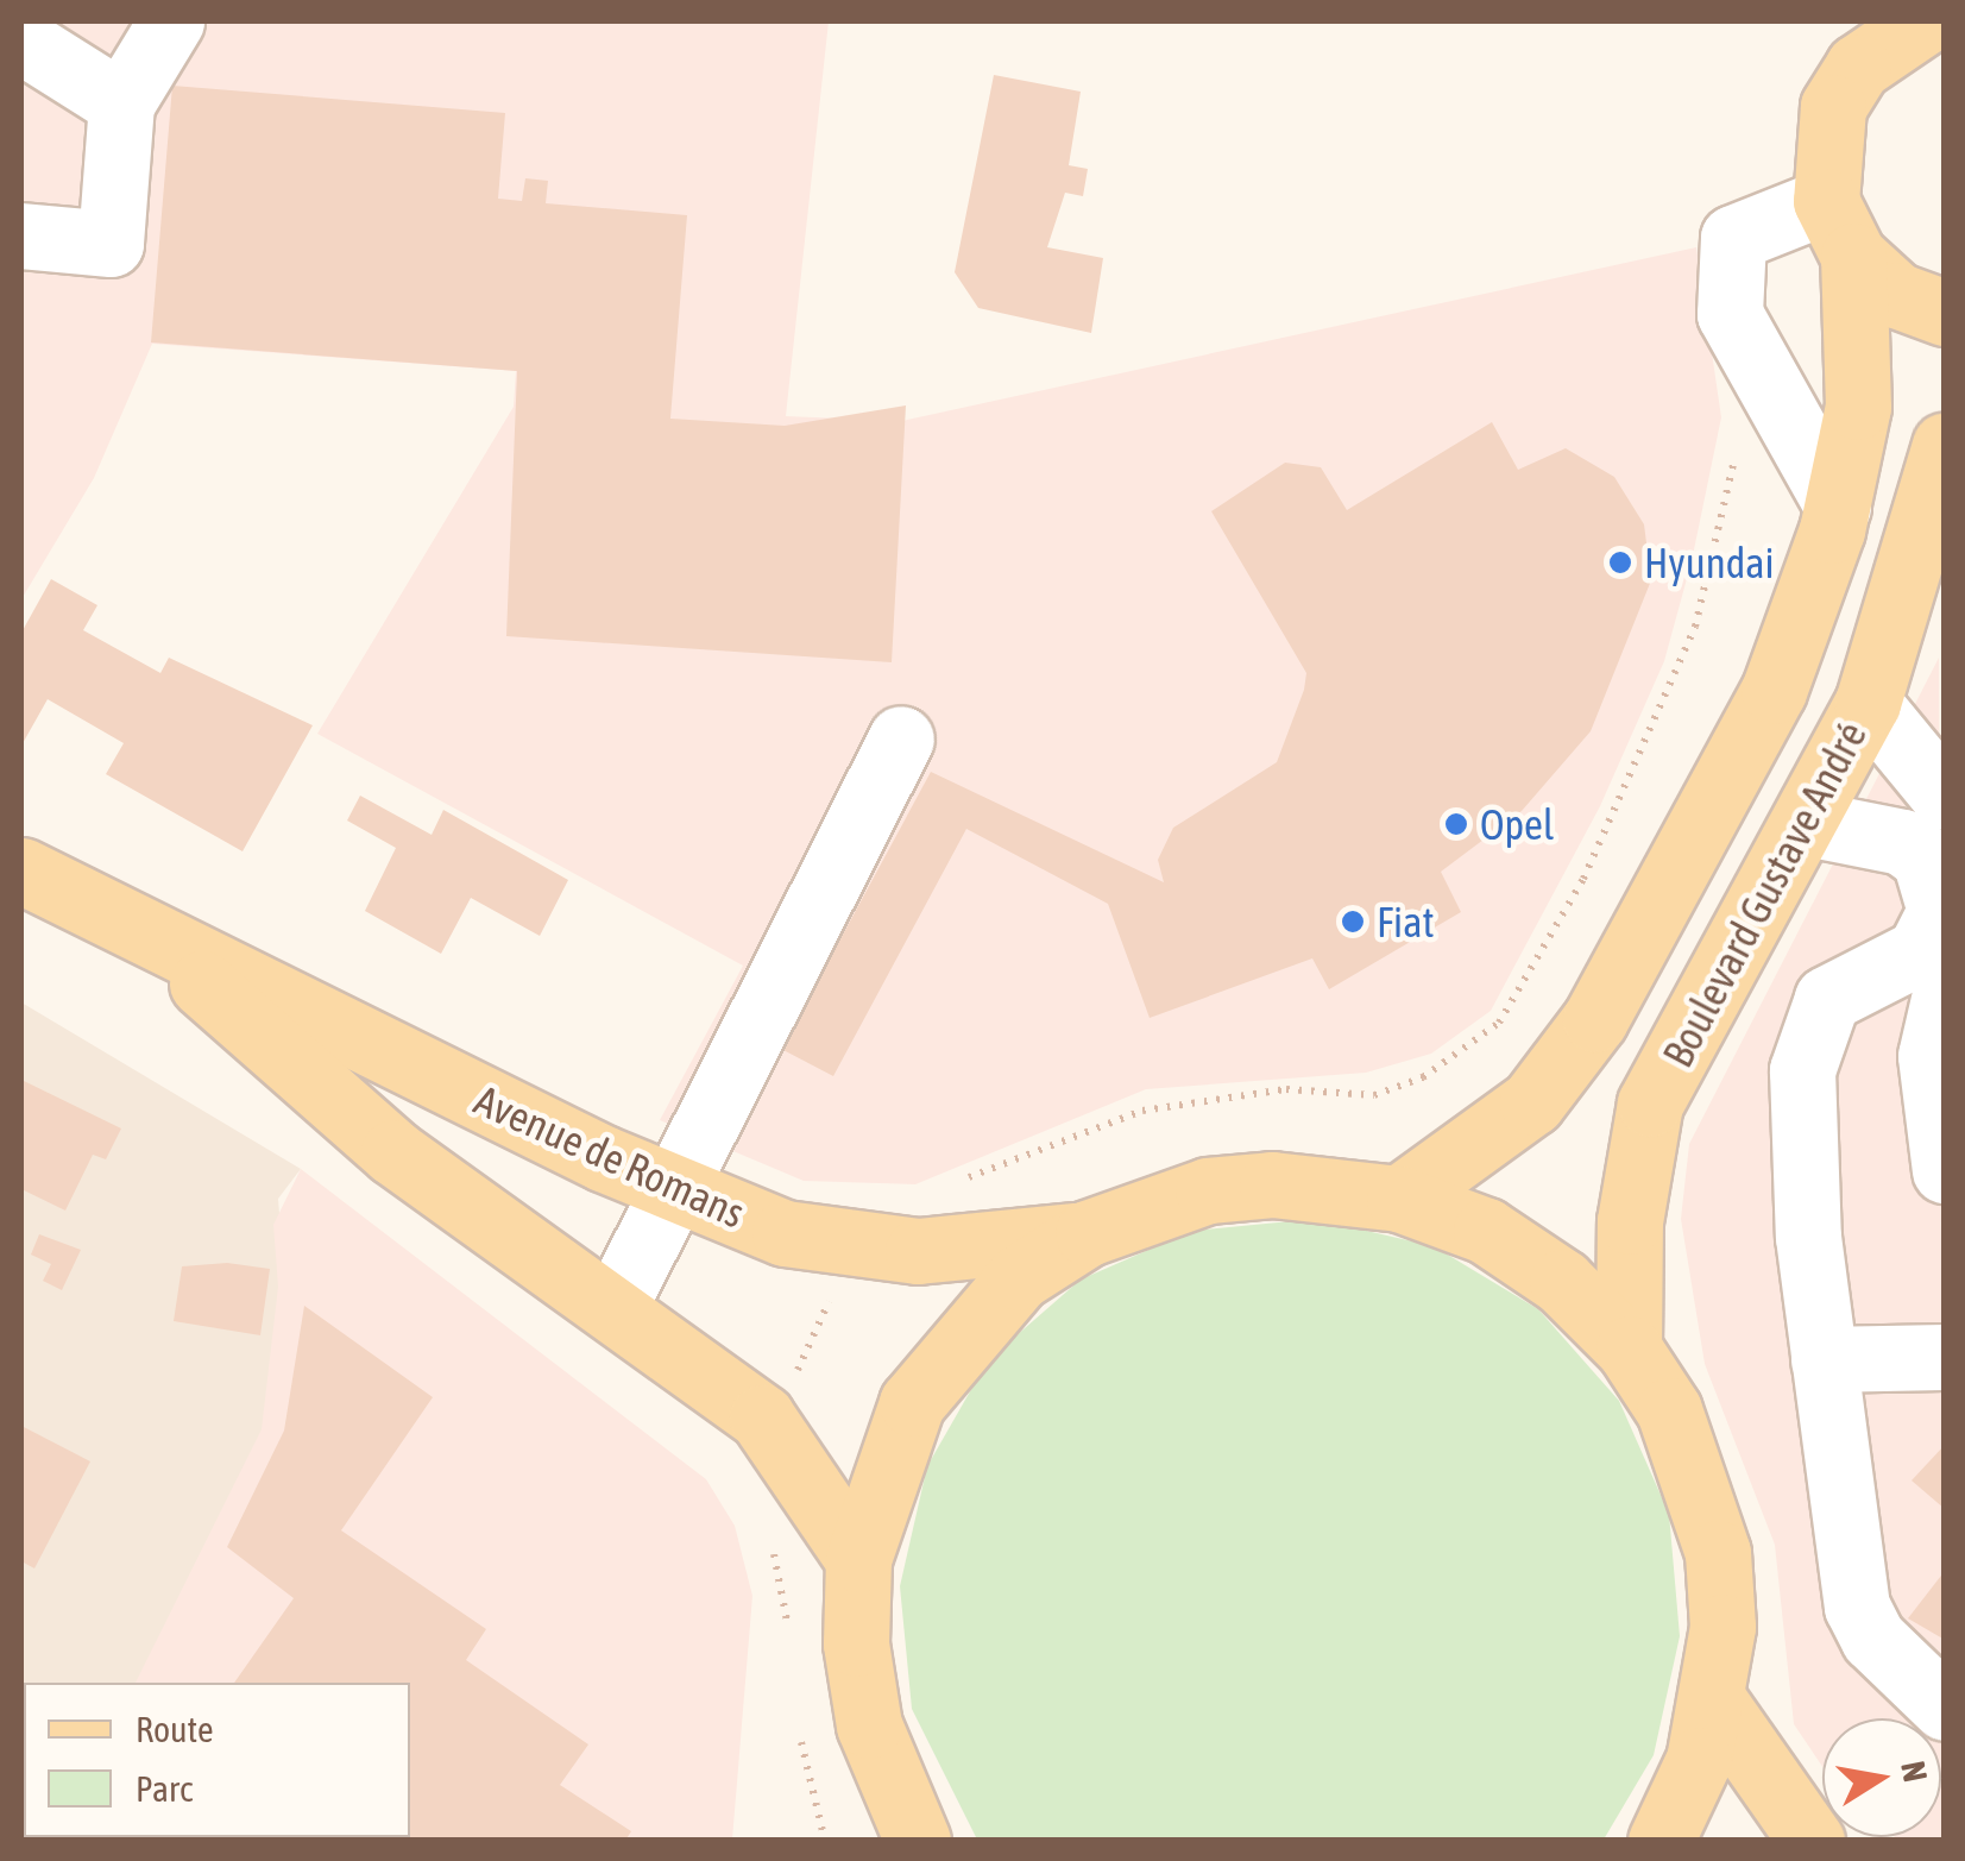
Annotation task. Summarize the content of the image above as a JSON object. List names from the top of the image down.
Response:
{
  "streets": {
    "main road": ["Boulevard Gustave André", "Avenue de Romans"]
  },
  "places": ["Hyundai", "Opel", "Fiat"],
  "legend": ["Route", "Parc"],
  "north": "right"
}
